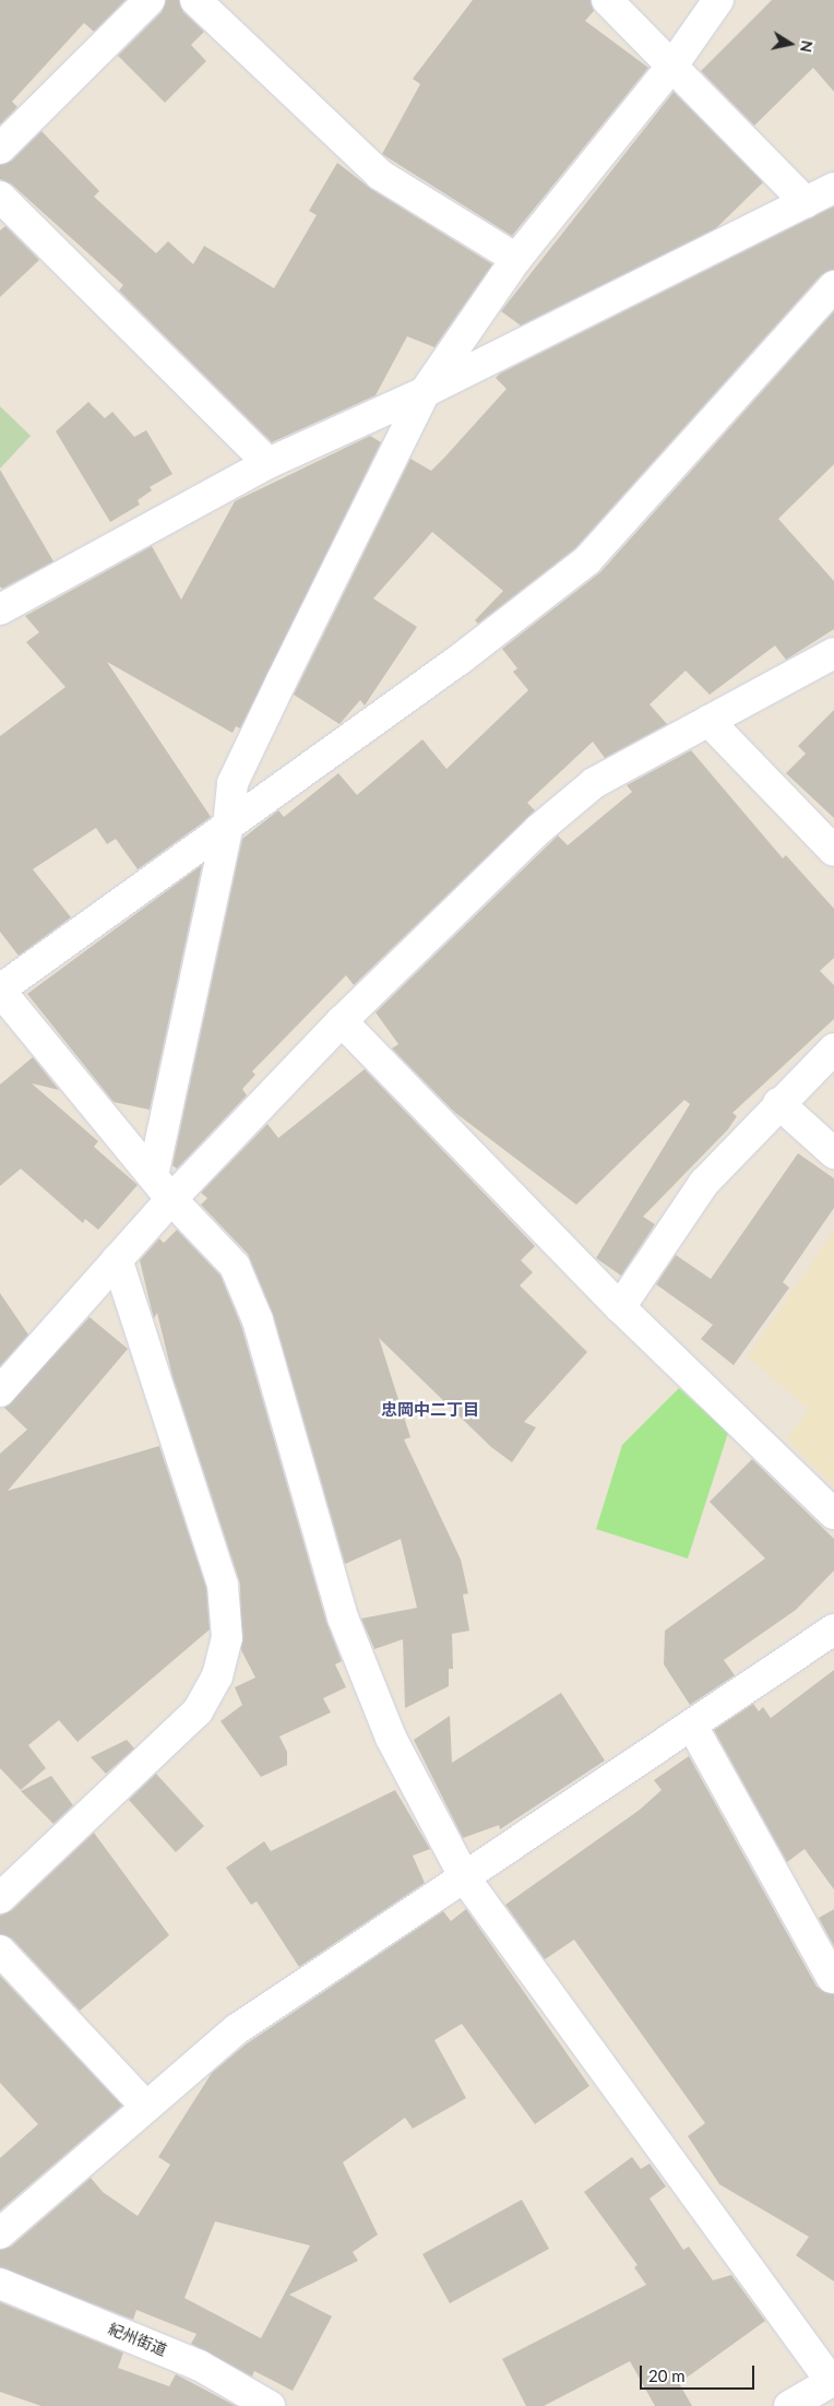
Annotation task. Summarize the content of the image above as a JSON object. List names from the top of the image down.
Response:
{
  "streets": {
    "street": ["紀州街道"]
  },
  "districts": ["忠岡中二丁目"],
  "scale_bar": "20 m",
  "north": "right"
}
